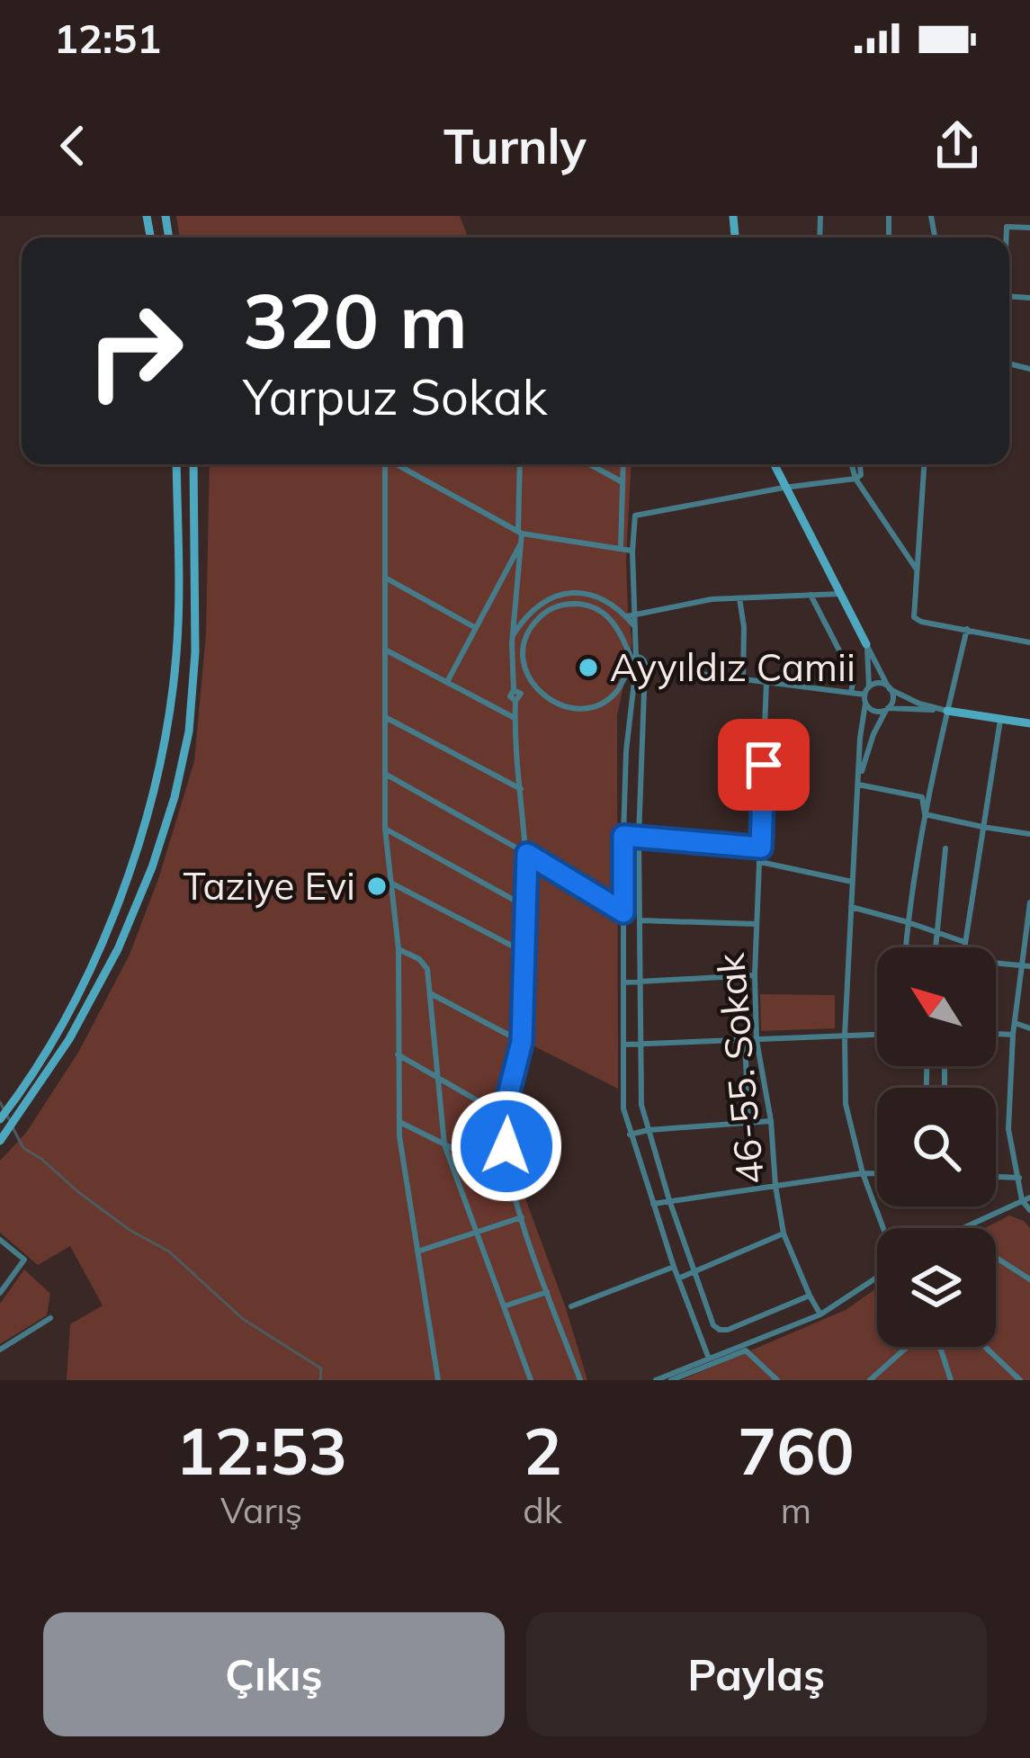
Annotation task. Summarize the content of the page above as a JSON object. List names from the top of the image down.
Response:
{
  "streets": {
    "street": ["46-55. Sokak"]
  },
  "places": ["Ayyıldız Camii", "Taziye Evi"],
  "north": "top left",
  "page": {
    "status": "12:51",
    "header": "Turnly",
    "turn": ["320 m", "Yarpuz Sokak"],
    "eta": [
      "12:53",
      "Varış",
      "2",
      "dk",
      "760",
      "m"
    ],
    "buttons": ["Çıkış", "Paylaş"]
  }
}
